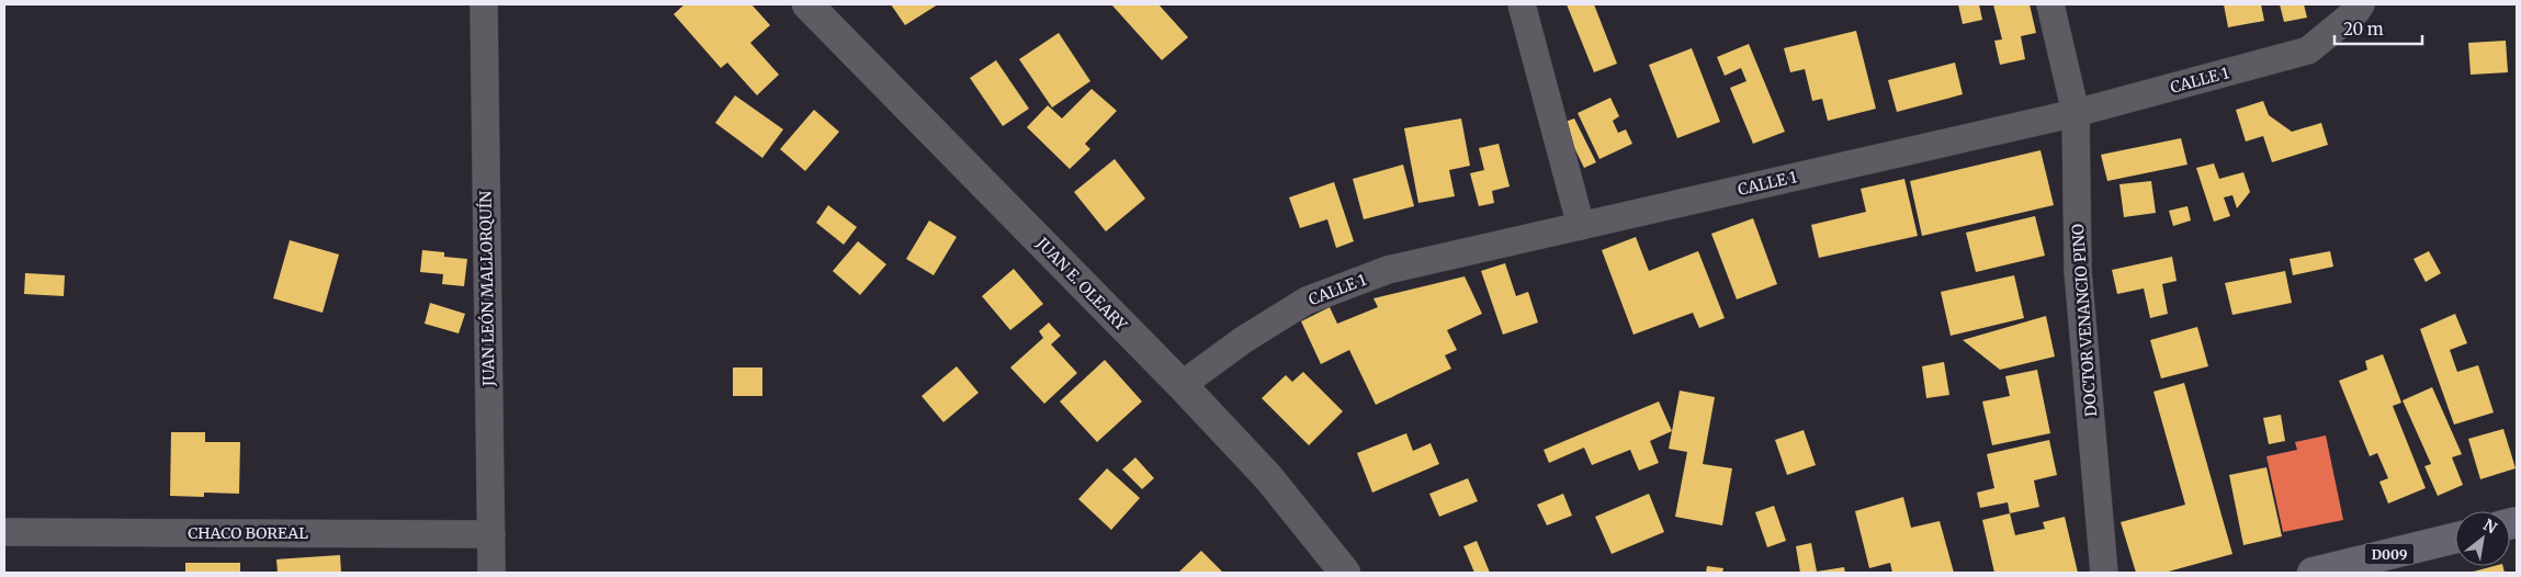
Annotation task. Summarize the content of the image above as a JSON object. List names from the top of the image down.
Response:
{
  "streets": {
    "main road": ["D009"],
    "street": [
      "CALLE 1",
      "JUAN E. OLEARY",
      "JUAN LEÓN MALLORQUÍN",
      "DOCTOR VENANCIO PINO",
      "CHACO BOREAL"
    ]
  },
  "crossings": [
    ["CALLE 1", "JUAN E. OLEARY"],
    ["CALLE 1", "DOCTOR VENANCIO PINO"],
    ["JUAN LEÓN MALLORQUÍN", "CHACO BOREAL"]
  ],
  "scale_bar": "20 m",
  "north": "top right"
}
